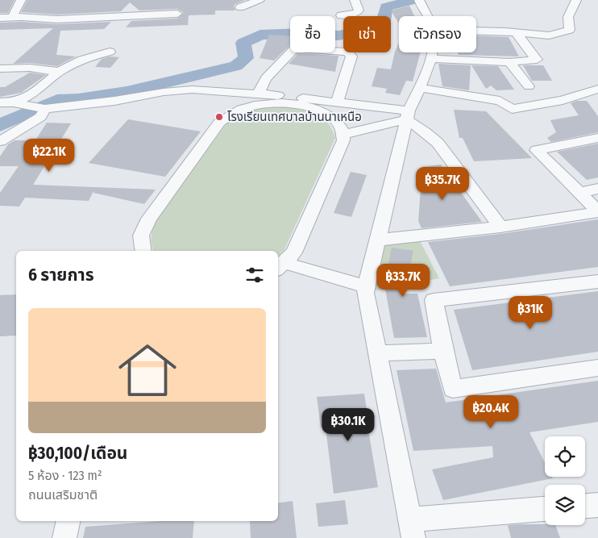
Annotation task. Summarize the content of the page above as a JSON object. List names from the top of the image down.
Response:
{
  "places": ["โรงเรียนเทศบาลบ้านนาเหนือ"],
  "page": {
    "chip": ["ซื้อ", "เช่า", "ตัวกรอง"],
    "price": [
      "฿22.1K",
      "฿35.7K",
      "฿33.7K",
      "฿31K",
      "฿20.4K",
      "฿30.1K"
    ],
    "heading": "6 รายการ",
    "list": [
      {
        "name": "฿30,100/เดือน",
        "note": "5 ห้อง · 123 m² · ถนนเสริมชาติ"
      }
    ]
  }
}
